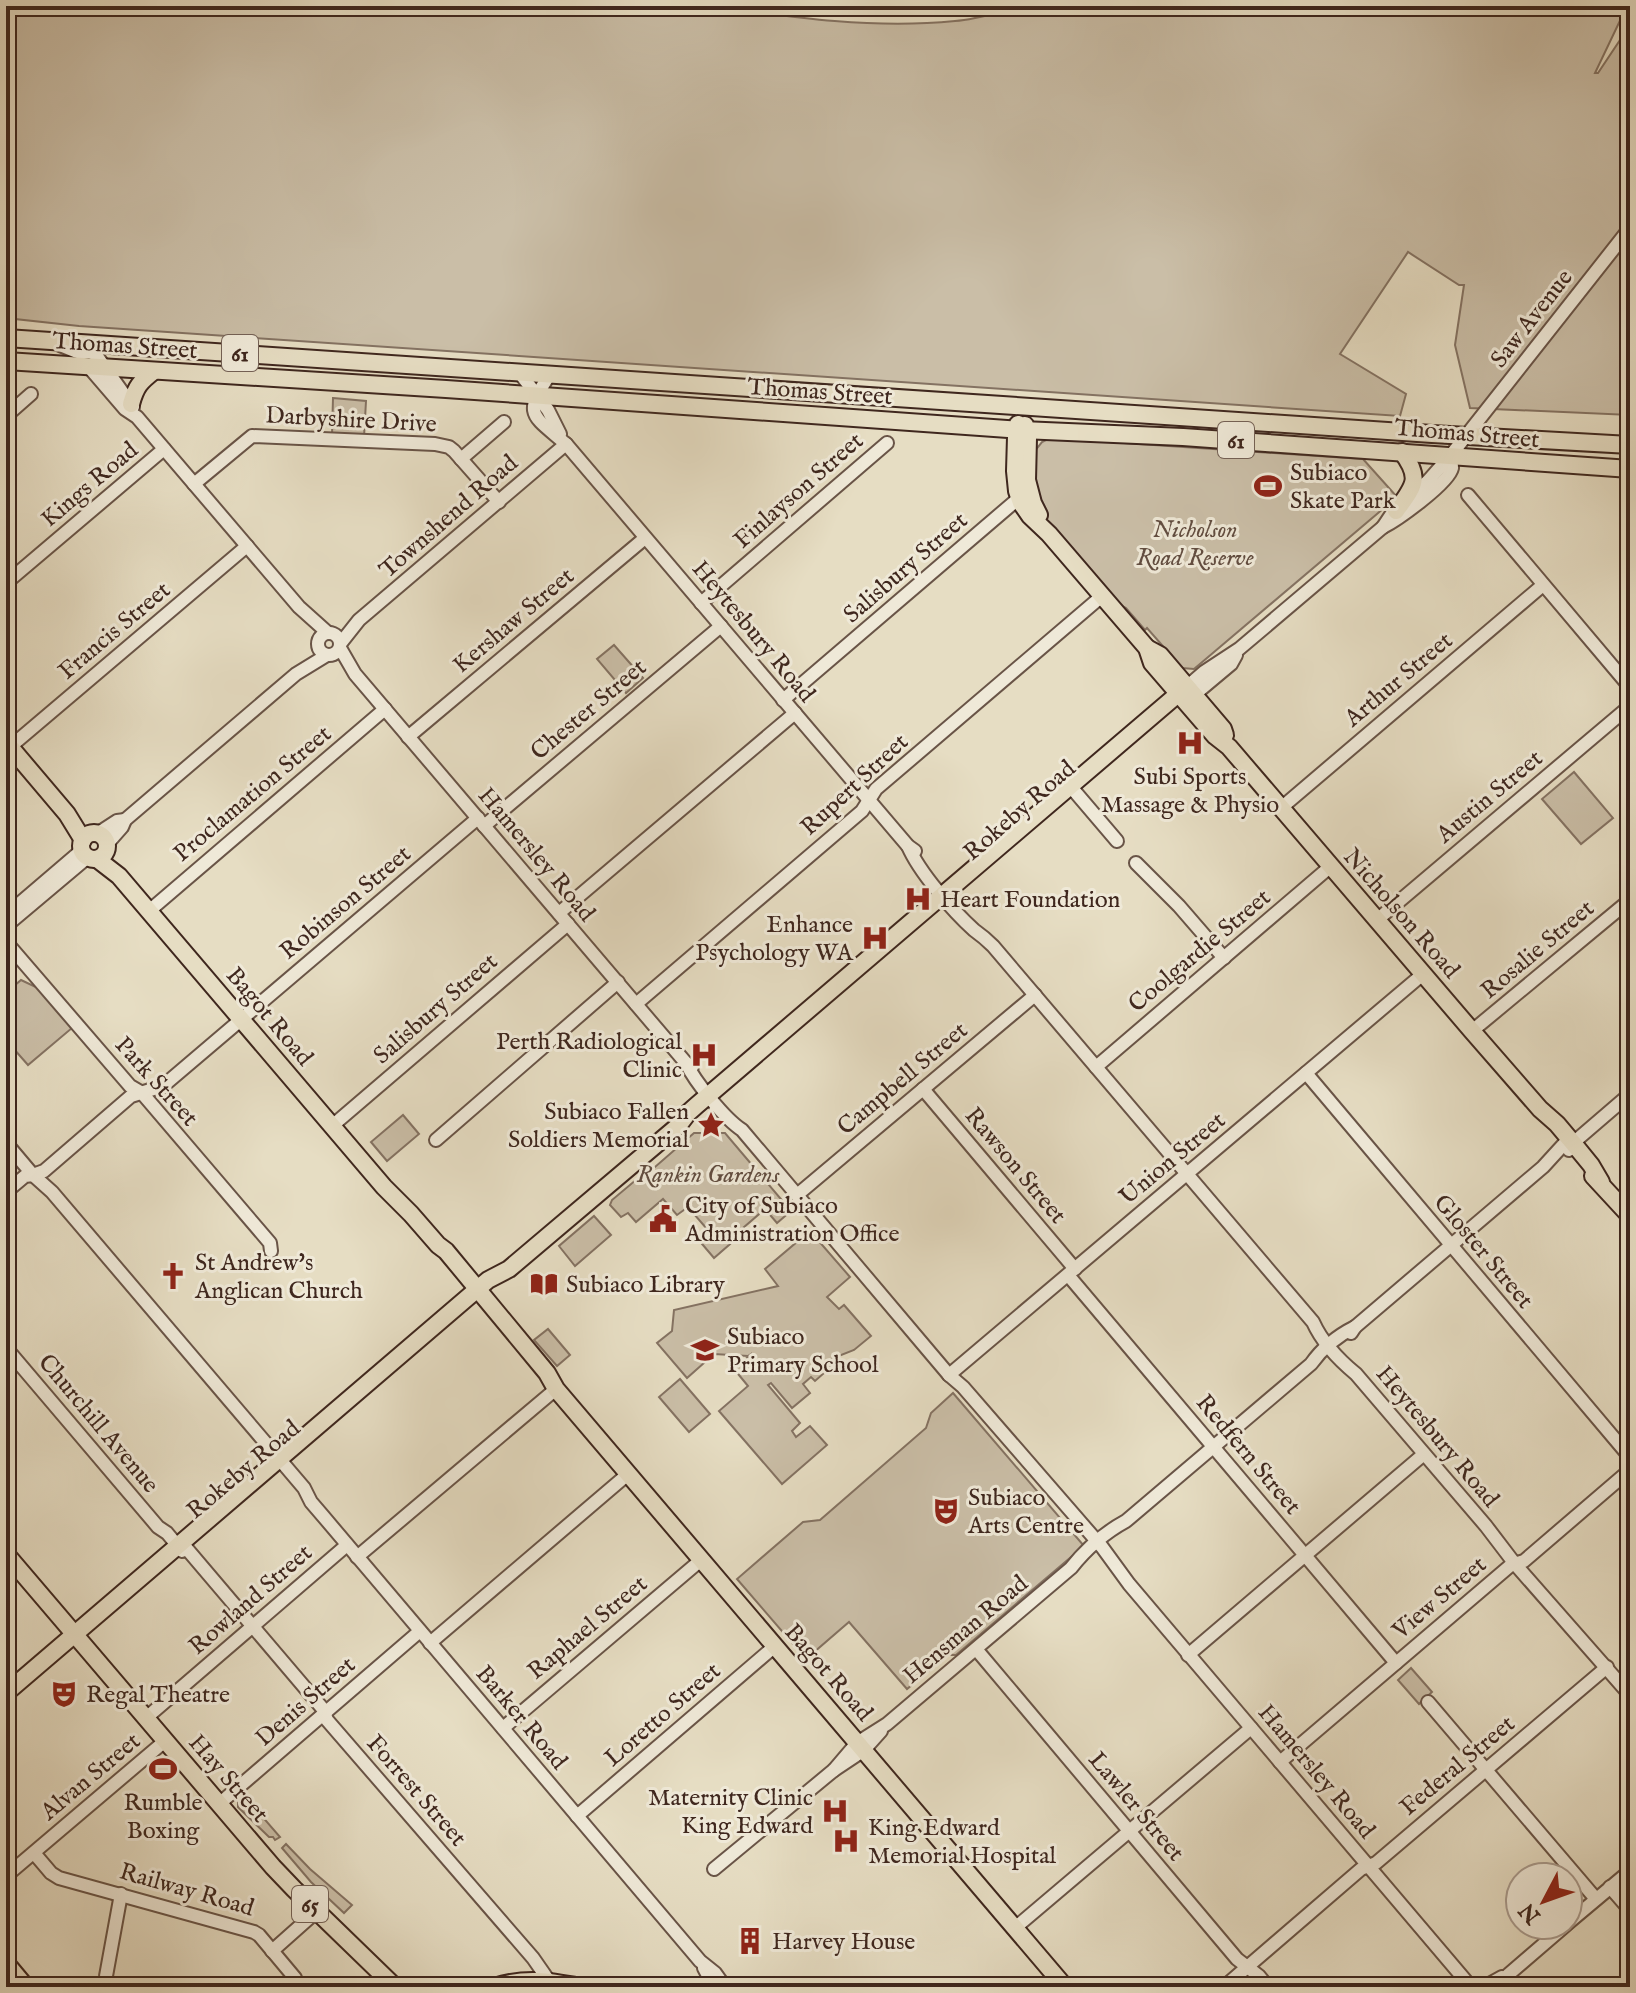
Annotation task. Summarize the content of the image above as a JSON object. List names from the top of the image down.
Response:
{
  "streets": {
    "main road": [
      "Thomas Street",
      "61",
      "Rokeby Road",
      "Nicholson Road",
      "Bagot Road",
      "Hay Street",
      "65"
    ],
    "street": [
      "Saw Avenue",
      "Darbyshire Drive",
      "Kings Road",
      "Finlayson Street",
      "Townshend Road",
      "Salisbury Street",
      "Kershaw Street",
      "Francis Street",
      "Heytesbury Road",
      "Arthur Street",
      "Chester Street",
      "Rupert Street",
      "Proclamation Street",
      "Austin Street",
      "Hamersley Road",
      "Robinson Street",
      "Rosalie Street",
      "Coolgardie Street",
      "Campbell Street",
      "Park Street",
      "Union Street",
      "Rawson Street",
      "Gloster Street",
      "Churchill Avenue",
      "Redfern Street",
      "View Street",
      "Rowland Street",
      "Raphael Street",
      "Hensman Road",
      "Denis Street",
      "Loretto Street",
      "Barker Road",
      "Federal Street",
      "Alvan Street",
      "Forrest Street",
      "Lawler Street",
      "Railway Road"
    ]
  },
  "crossings": [
    ["Saw Avenue", "Thomas Street"],
    ["Saw Avenue", "Rokeby Road"],
    ["Thomas Street", "Heytesbury Road"],
    ["Thomas Street", "Rokeby Road"],
    ["Thomas Street", "Nicholson Road"],
    ["Darbyshire Drive", "Townshend Road"],
    ["Finlayson Street", "Heytesbury Road"],
    ["Townshend Road", "Heytesbury Road"],
    ["Townshend Road", "Hamersley Road"],
    ["Townshend Road", "Bagot Road"],
    ["Salisbury Street", "Heytesbury Road"],
    ["Salisbury Street", "Hamersley Road"],
    ["Salisbury Street", "Nicholson Road"],
    ["Salisbury Street", "Bagot Road"],
    ["Kershaw Street", "Heytesbury Road"],
    ["Kershaw Street", "Hamersley Road"],
    ["Francis Street", "Bagot Road"],
    ["Heytesbury Road", "Chester Street"],
    ["Heytesbury Road", "Rupert Street"],
    ["Heytesbury Road", "Rokeby Road"],
    ["Heytesbury Road", "Coolgardie Street"],
    ["Heytesbury Road", "Campbell Street"],
    ["Heytesbury Road", "Union Street"],
    ["Heytesbury Road", "View Street"],
    ["Heytesbury Road", "Hensman Road"],
    ["Heytesbury Road", "Federal Street"],
    ["Arthur Street", "Nicholson Road"],
    ["Chester Street", "Hamersley Road"],
    ["Chester Street", "Robinson Street"],
    ["Rupert Street", "Hamersley Road"],
    ["Rupert Street", "Nicholson Road"],
    ["Proclamation Street", "Hamersley Road"],
    ["Proclamation Street", "Bagot Road"],
    ["Austin Street", "Nicholson Road"],
    ["Rokeby Road", "Hamersley Road"],
    ["Rokeby Road", "Nicholson Road"],
    ["Rokeby Road", "Bagot Road"],
    ["Rokeby Road", "Churchill Avenue"],
    ["Rokeby Road", "Barker Road"],
    ["Rokeby Road", "Hay Street"],
    ["Hamersley Road", "Robinson Street"],
    ["Hamersley Road", "Campbell Street"],
    ["Hamersley Road", "Union Street"],
    ["Hamersley Road", "View Street"],
    ["Hamersley Road", "Hensman Road"],
    ["Hamersley Road", "Federal Street"],
    ["Robinson Street", "Bagot Road"],
    ["Robinson Street", "Park Street"],
    ["Robinson Street", "Barker Road"],
    ["Nicholson Road", "Rosalie Street"],
    ["Nicholson Road", "Coolgardie Street"],
    ["Nicholson Road", "Union Street"],
    ["Nicholson Road", "Hensman Road"],
    ["Bagot Road", "Raphael Street"],
    ["Bagot Road", "Hensman Road"],
    ["Bagot Road", "Loretto Street"],
    ["Campbell Street", "Rawson Street"],
    ["Union Street", "Rawson Street"],
    ["Union Street", "Gloster Street"],
    ["Union Street", "Redfern Street"],
    ["Rawson Street", "Redfern Street"],
    ["Gloster Street", "Hensman Road"],
    ["Churchill Avenue", "Rowland Street"],
    ["Churchill Avenue", "Forrest Street"],
    ["Redfern Street", "View Street"],
    ["Redfern Street", "Hensman Road"],
    ["Rowland Street", "Barker Road"],
    ["Rowland Street", "Hay Street"],
    ["Rowland Street", "Forrest Street"],
    ["Raphael Street", "Barker Road"],
    ["Hensman Road", "Lawler Street"],
    ["Denis Street", "Barker Road"],
    ["Denis Street", "Hay Street"],
    ["Denis Street", "Forrest Street"],
    ["Loretto Street", "Barker Road"],
    ["Federal Street", "Lawler Street"],
    ["Alvan Street", "Hay Street"],
    ["Alvan Street", "Railway Road"]
  ],
  "parks": ["Nicholson Road Reserve", "Rankin Gardens"],
  "places": {
    "sports": ["Subiaco Skate Park", "Rumble Boxing"],
    "hospital": [
      "Subi Sports Massage & Physio",
      "Heart Foundation",
      "Enhance Psychology WA",
      "Perth Radiological Clinic",
      "Maternity Clinic King Edward",
      "King Edward Memorial Hospital"
    ],
    "place": ["Subiaco Fallen Soldiers Memorial"],
    "public building": ["City of Subiaco Administration Office"],
    "church": ["St Andrew's Anglican Church"],
    "library": ["Subiaco Library"],
    "school or university": ["Subiaco Primary School"],
    "theatre": ["Subiaco Arts Centre", "Regal Theatre"],
    "building": ["Harvey House"]
  },
  "north": "bottom left"
}
